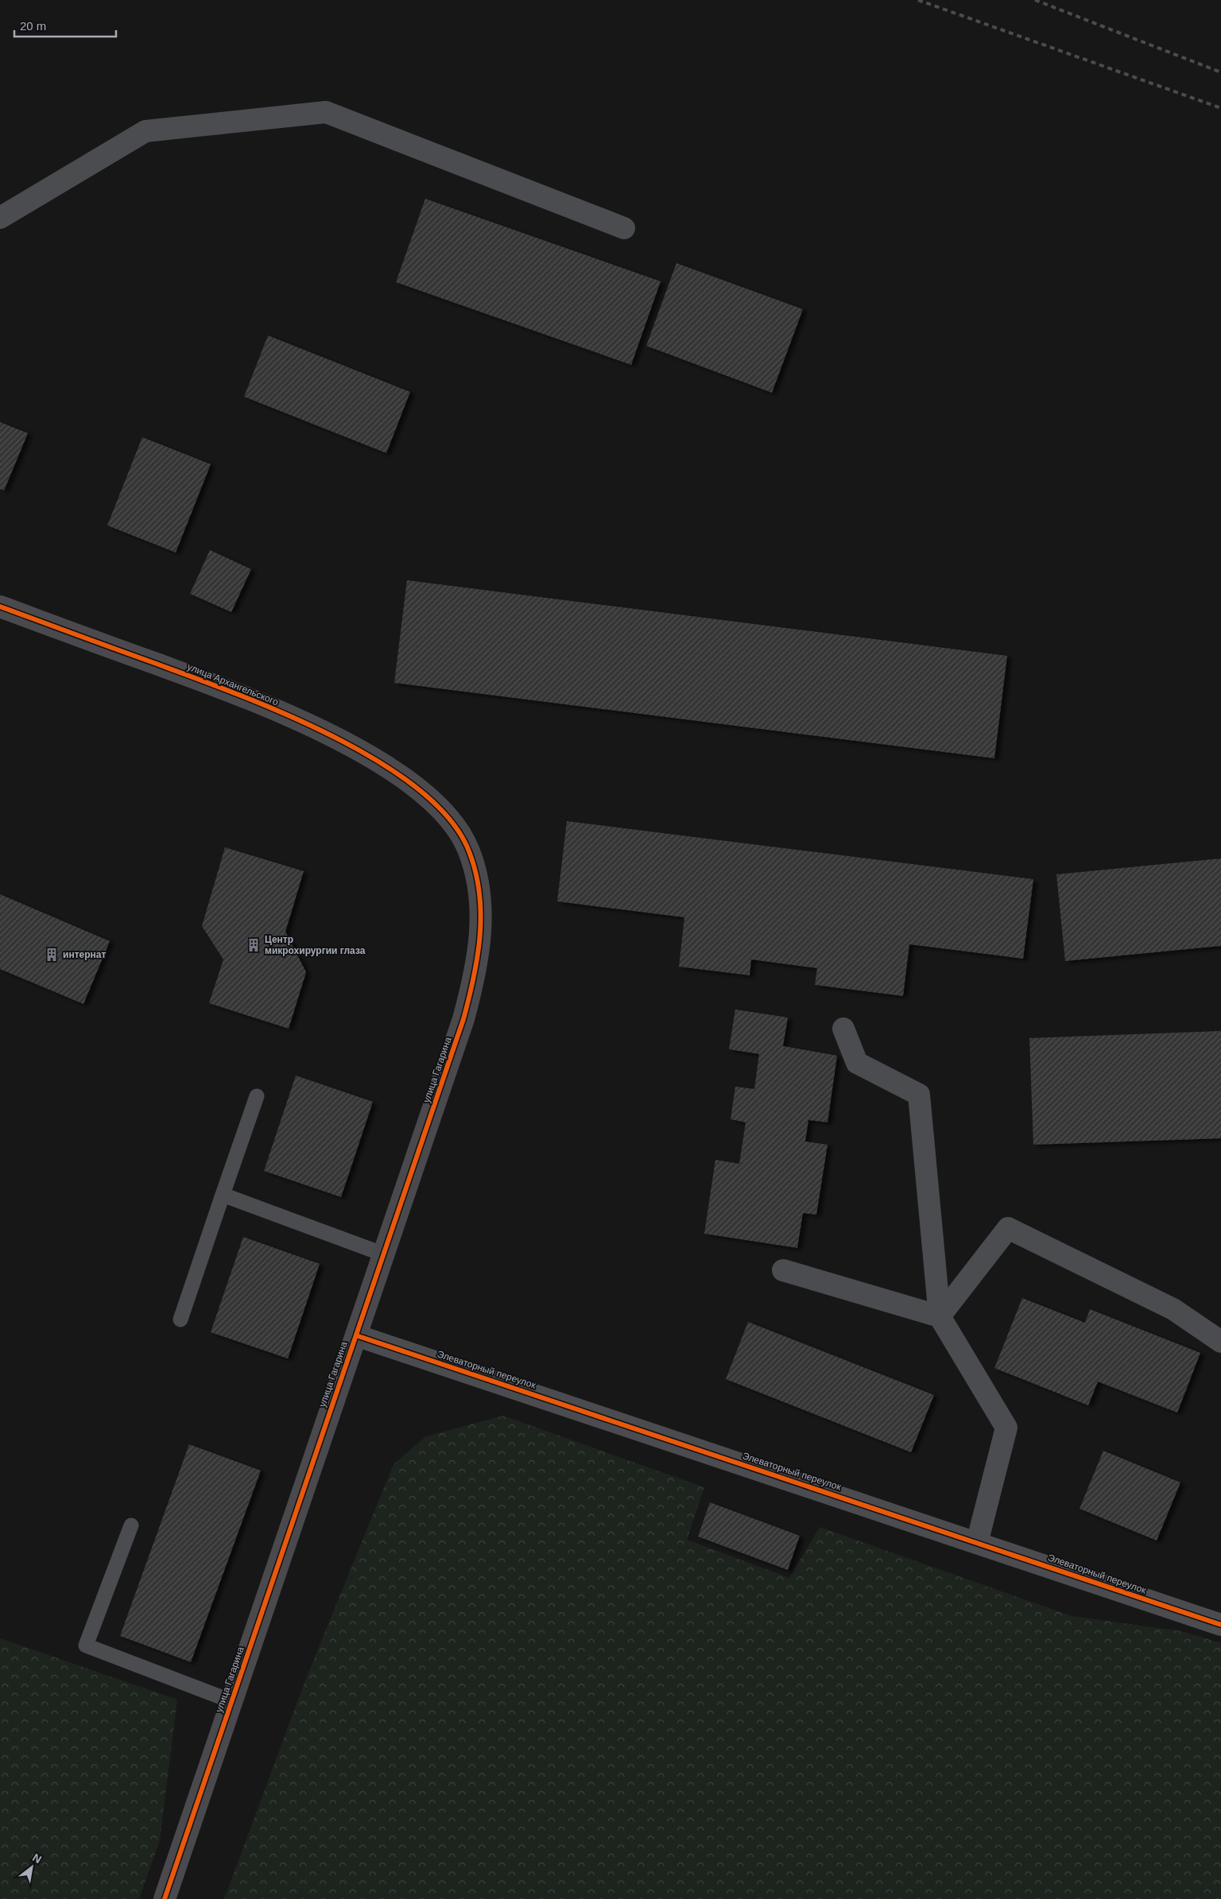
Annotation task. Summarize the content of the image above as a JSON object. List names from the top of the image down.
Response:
{
  "streets": {
    "street": ["улица Архангельского", "улица Гагарина", "Элеваторный переулок"]
  },
  "crossings": [
    ["улица Архангельского", "улица Гагарина"],
    ["улица Гагарина", "Элеваторный переулок"]
  ],
  "places": {
    "building": ["Центр микрохирургии глаза", "интернат"]
  },
  "scale_bar": "20 m",
  "north": "top right"
}
